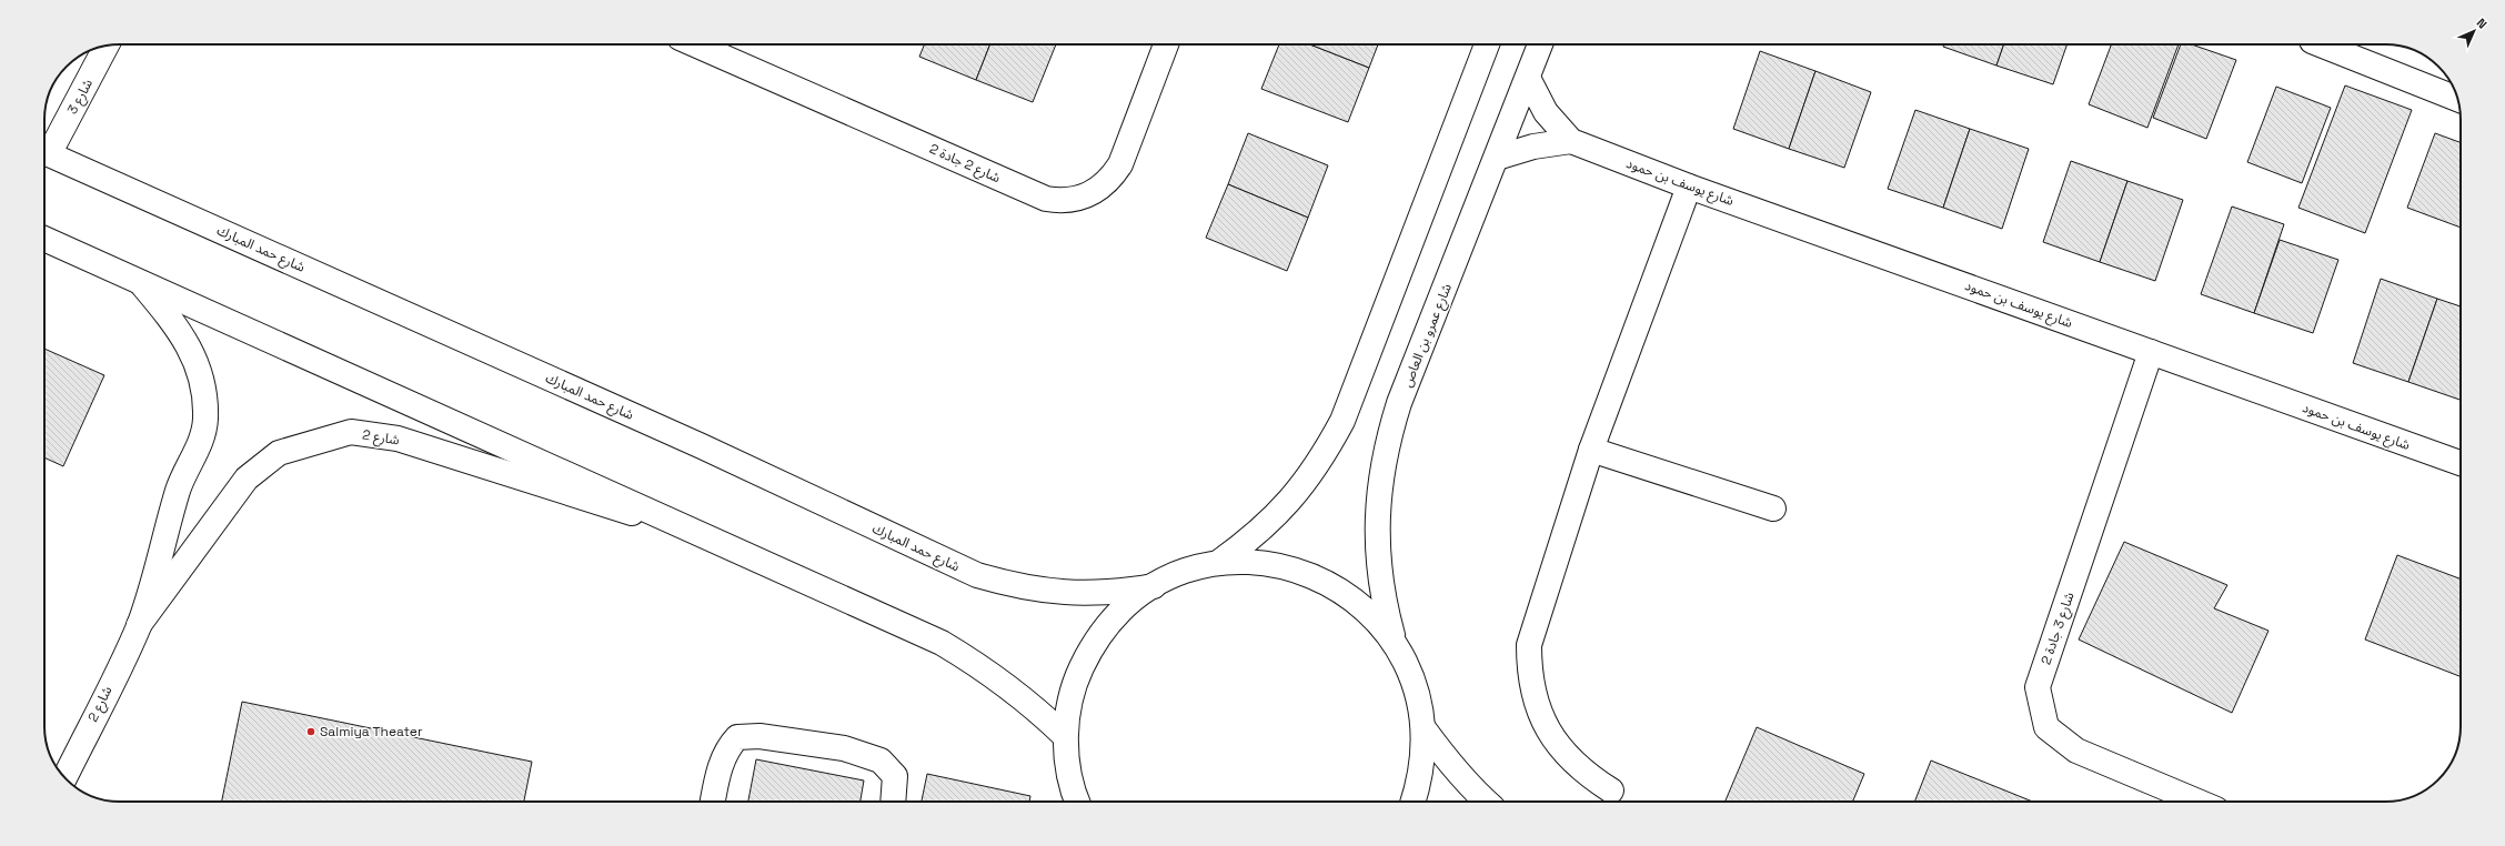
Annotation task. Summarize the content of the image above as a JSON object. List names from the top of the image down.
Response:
{
  "streets": {
    "main road": [
      "شارع 3",
      "شارع 2 جادة 2",
      "شارع يوسف بن حمود",
      "شارع حمد المبارك",
      "شارع عمرو بن العاص",
      "شارع 2",
      "شارع 3 جادة 2"
    ]
  },
  "crossings": [
    ["شارع يوسف بن حمود", "شارع عمرو بن العاص"],
    ["شارع يوسف بن حمود", "شارع 3 جادة 2"]
  ],
  "places": ["Salmiya Theater"],
  "north": "top right"
}
